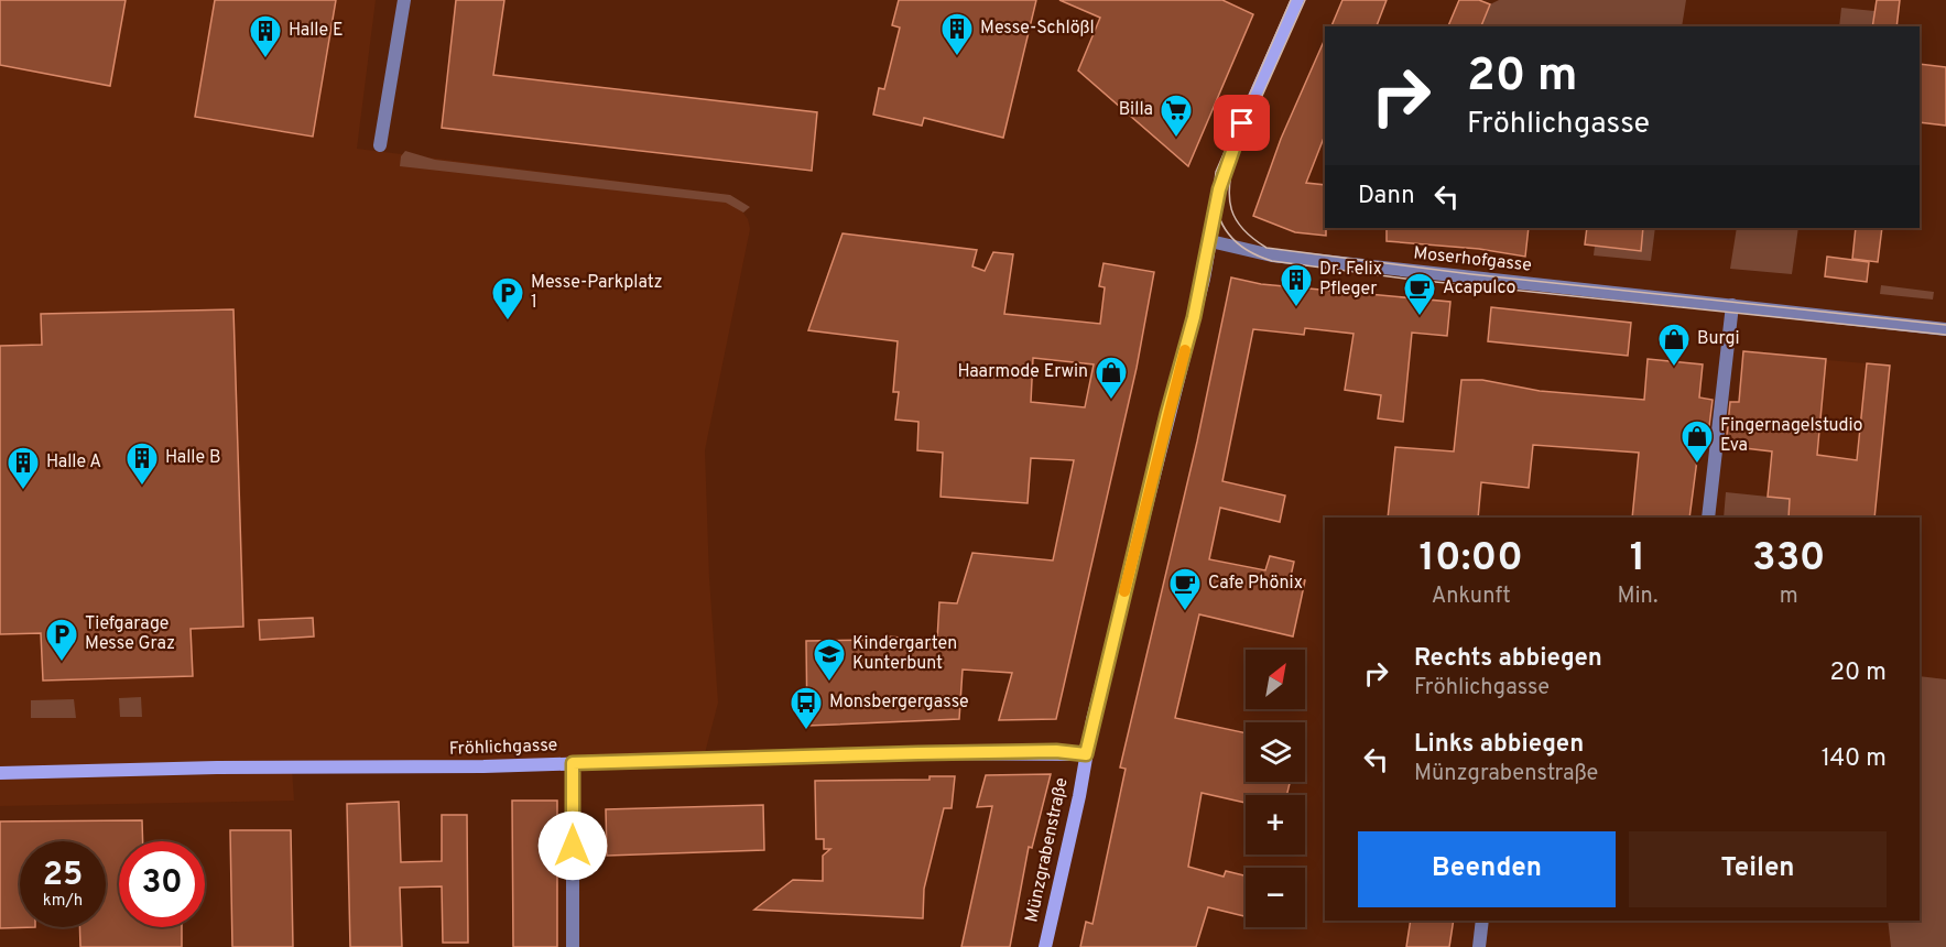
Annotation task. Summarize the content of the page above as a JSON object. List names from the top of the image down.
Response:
{
  "streets": {
    "main road": ["Fröhlichgasse", "Münzgrabenstraße"],
    "street": ["Moserhofgasse"]
  },
  "crossings": [
    ["Moserhofgasse", "Münzgrabenstraße"],
    ["Fröhlichgasse", "Münzgrabenstraße"]
  ],
  "places": {
    "building": [
      "Messe-Schlößl",
      "Halle E",
      "Dr. Felix Pfleger",
      "Halle B",
      "Halle A"
    ],
    "supermarket": ["Billa"],
    "cafe": ["Acapulco", "Cafe Phönix"],
    "parking": ["Messe-Parkplatz 1", "Tiefgarage Messe Graz"],
    "shop": ["Burgi", "Haarmode Erwin", "Fingernagelstudio Eva"],
    "school or university": ["Kindergarten Kunterbunt"],
    "bus stop": ["Monsbergergasse"]
  },
  "north": "top right",
  "page": {
    "turn": ["20 m", "Fröhlichgasse"],
    "then": "Dann",
    "eta": [
      "10:00",
      "Ankunft",
      "1",
      "Min.",
      "330",
      "m"
    ],
    "list": [
      {
        "name": "Rechts abbiegen",
        "note": "Fröhlichgasse",
        "value": "20 m"
      },
      {
        "name": "Links abbiegen",
        "note": "Münzgrabenstraße",
        "value": "140 m"
      }
    ],
    "map_buttons": ["+", "−"],
    "buttons": ["Beenden", "Teilen"],
    "speed": "25 km/h",
    "limit": "30"
  }
}
